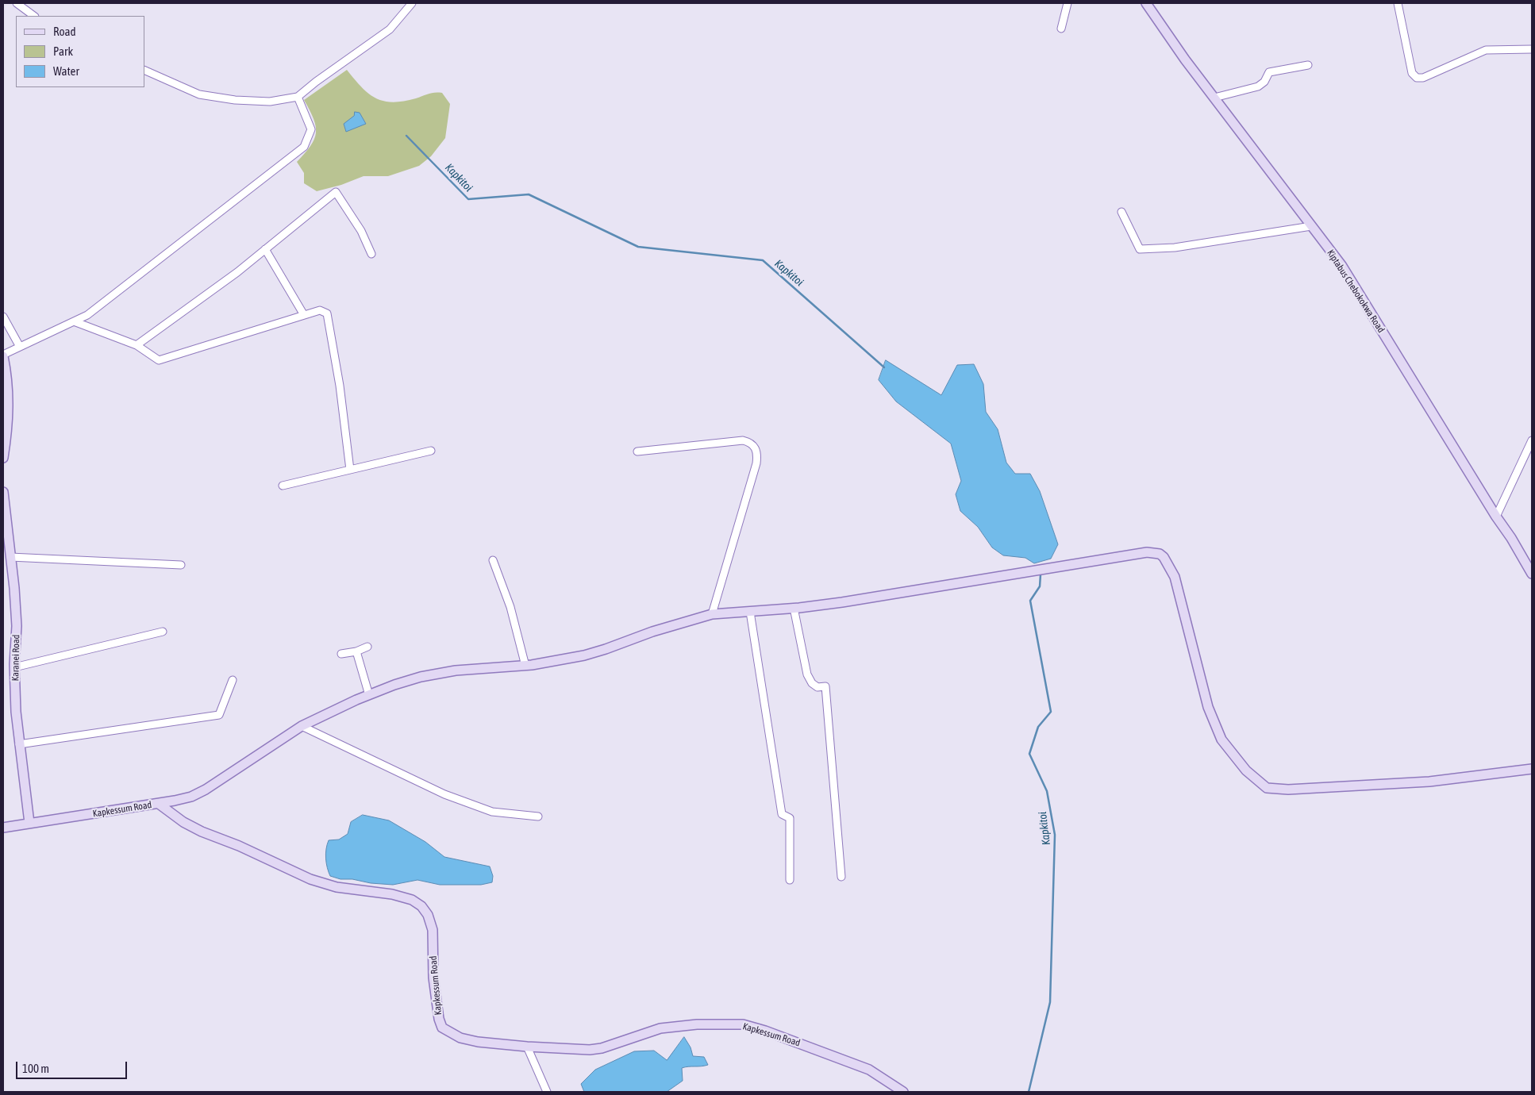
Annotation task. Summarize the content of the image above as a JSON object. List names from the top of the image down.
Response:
{
  "streets": {
    "street": ["Kiptabus Chebokokwa Road", "Karanei Road", "Kapkessum Road"]
  },
  "crossings": [
    ["Karanei Road", "Kapkessum Road"]
  ],
  "water": ["Kapkitoi"],
  "legend": ["Road", "Park", "Water"],
  "scale_bar": "100 m"
}
